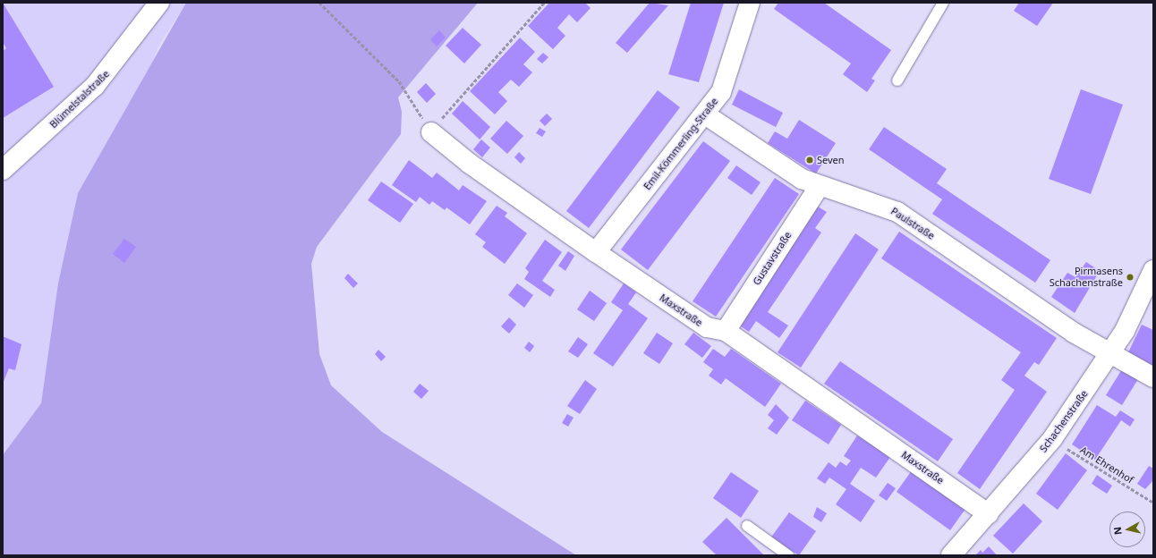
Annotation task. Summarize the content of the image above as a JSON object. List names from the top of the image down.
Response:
{
  "streets": {
    "street": [
      "Blümelstalstraße",
      "Emil-Kömmerling-Straße",
      "Paulstraße",
      "Gustavstraße",
      "Maxstraße",
      "Schachenstraße"
    ],
    "path": ["Am Ehrenhof"]
  },
  "crossings": [
    ["Emil-Kömmerling-Straße", "Paulstraße"],
    ["Emil-Kömmerling-Straße", "Maxstraße"],
    ["Paulstraße", "Gustavstraße"],
    ["Paulstraße", "Schachenstraße"],
    ["Gustavstraße", "Maxstraße"],
    ["Maxstraße", "Schachenstraße"],
    ["Schachenstraße", "Am Ehrenhof"]
  ],
  "places": ["Seven", "Pirmasens Schachenstraße"],
  "north": "left"
}
